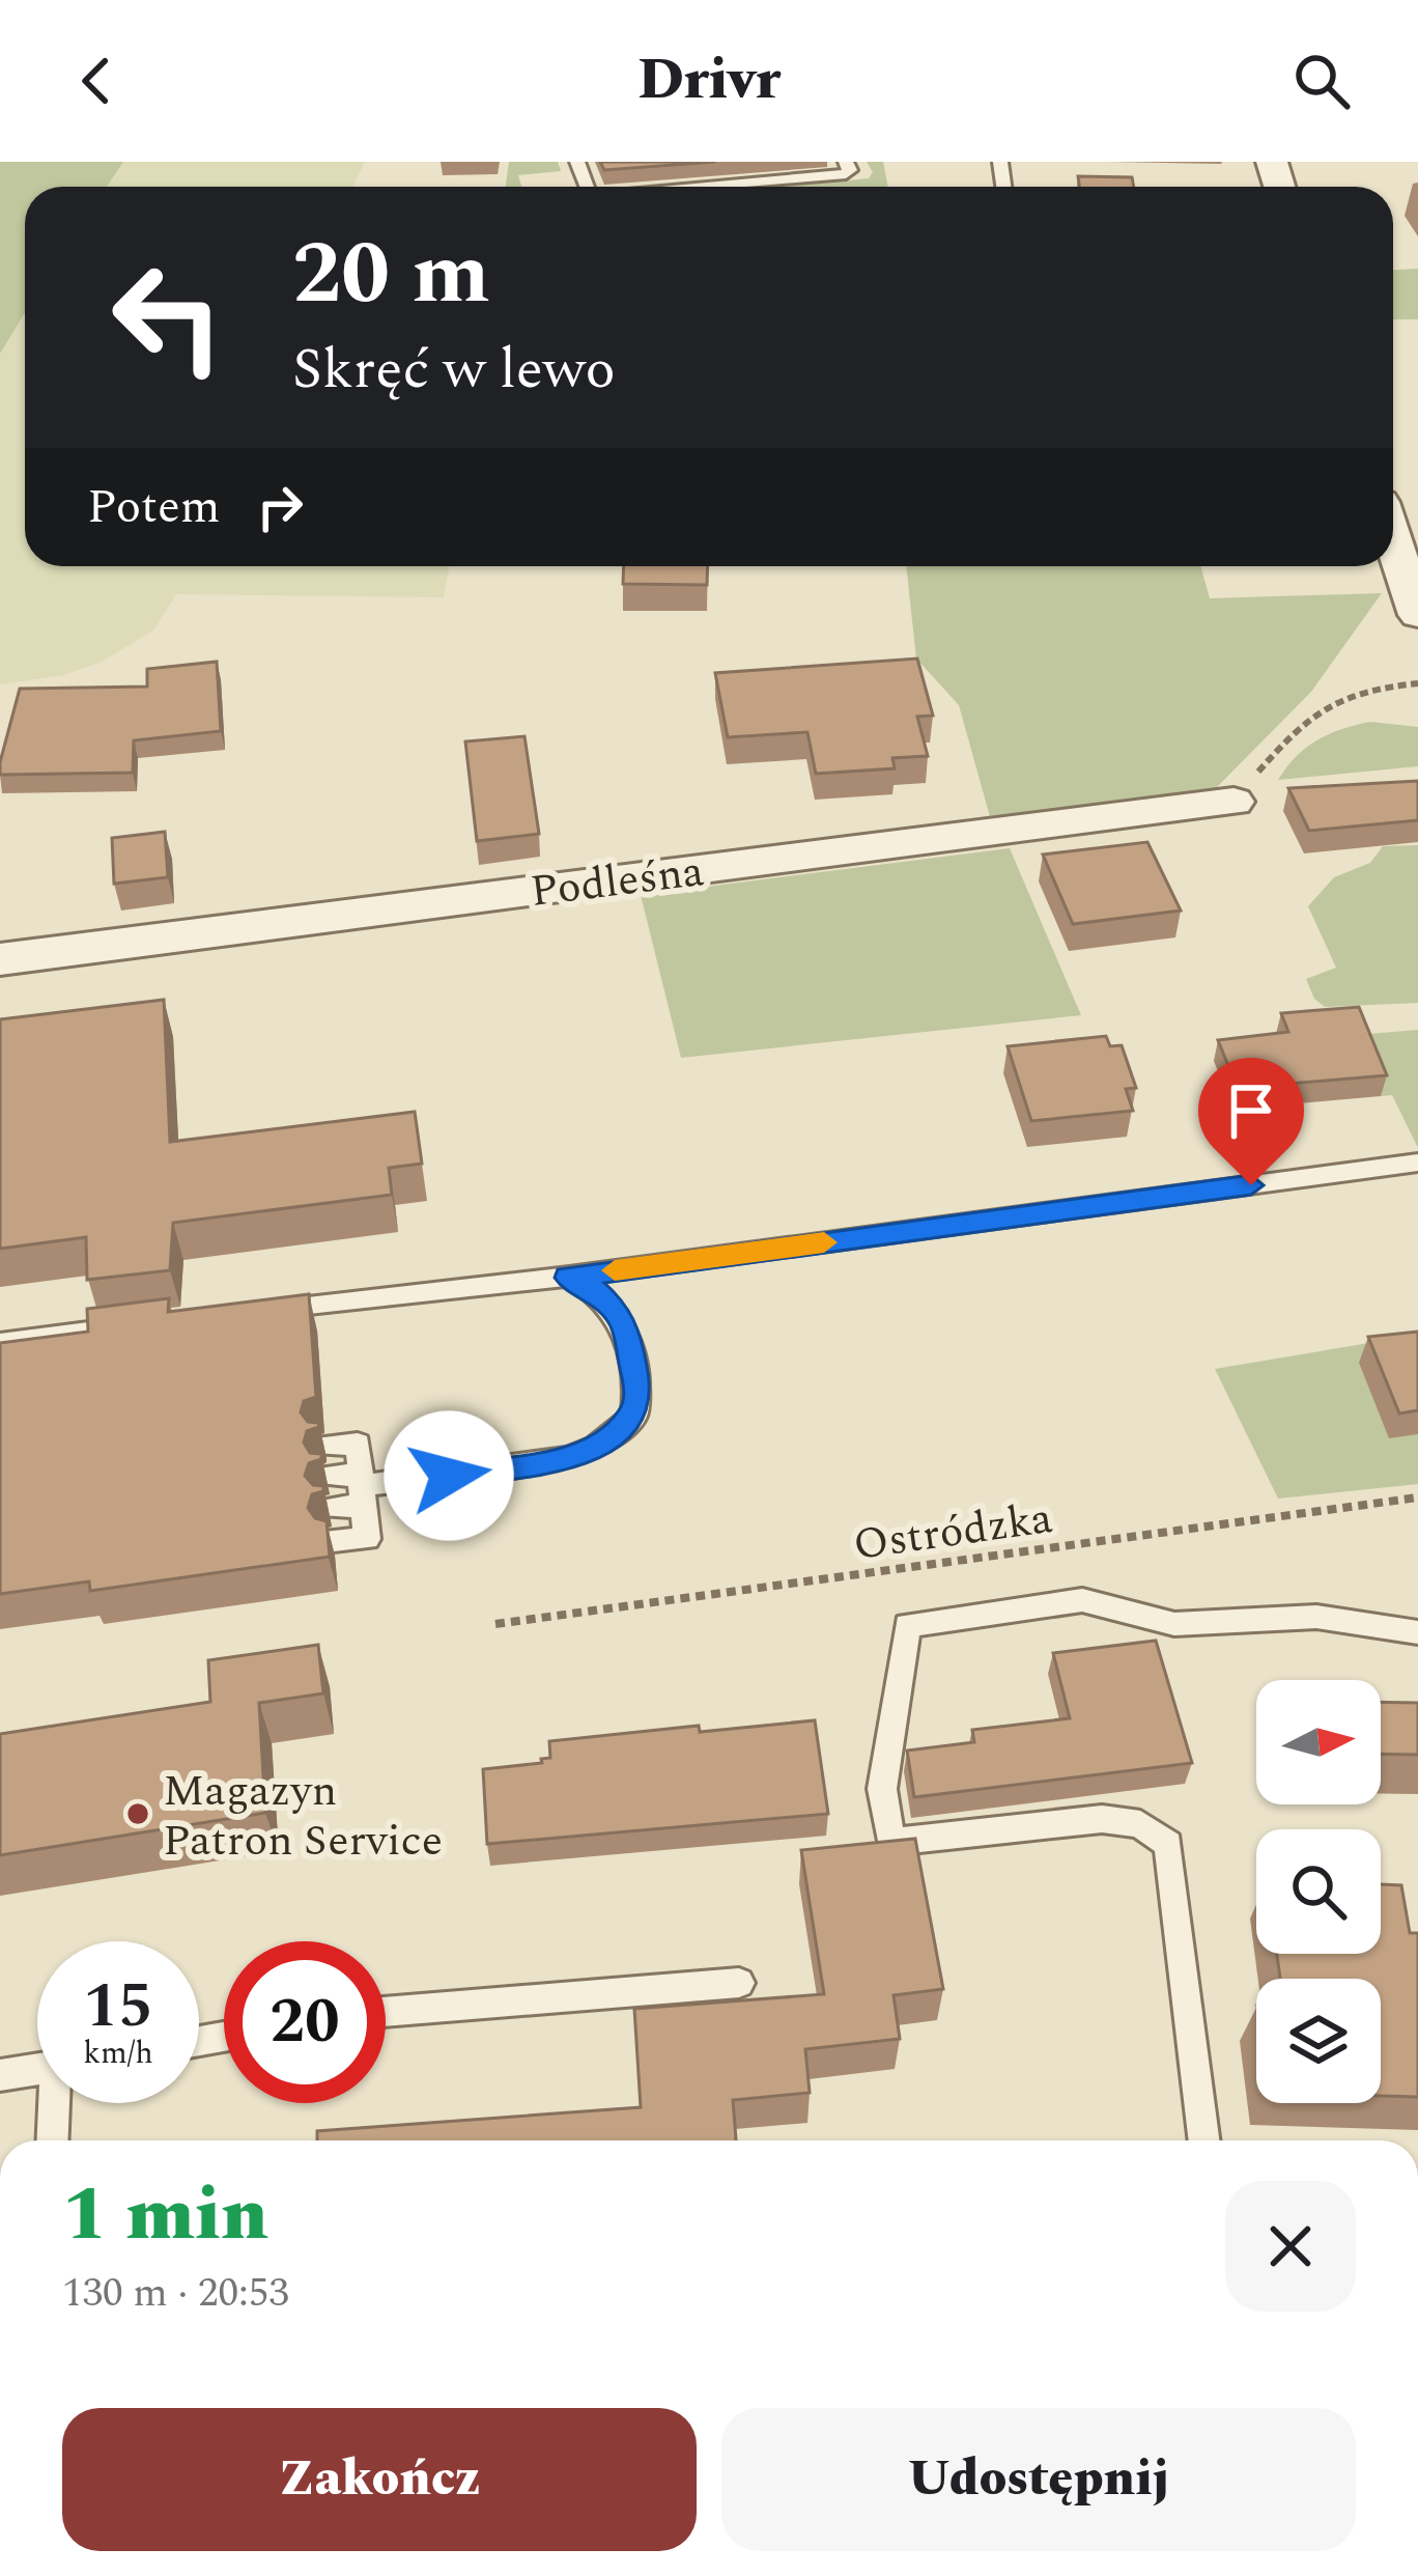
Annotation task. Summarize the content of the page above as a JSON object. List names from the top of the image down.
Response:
{
  "streets": {
    "street": ["Podleśna"],
    "path": ["Ostródzka"]
  },
  "places": ["Magazyn Patron Service"],
  "north": "right",
  "page": {
    "header": "Drivr",
    "turn": ["20 m", "Skręć w lewo"],
    "then": "Potem",
    "speed": "15 km/h",
    "limit": "20",
    "heading": ["1 min", "130 m · 20:53"],
    "buttons": ["Zakończ", "Udostępnij"]
  }
}
